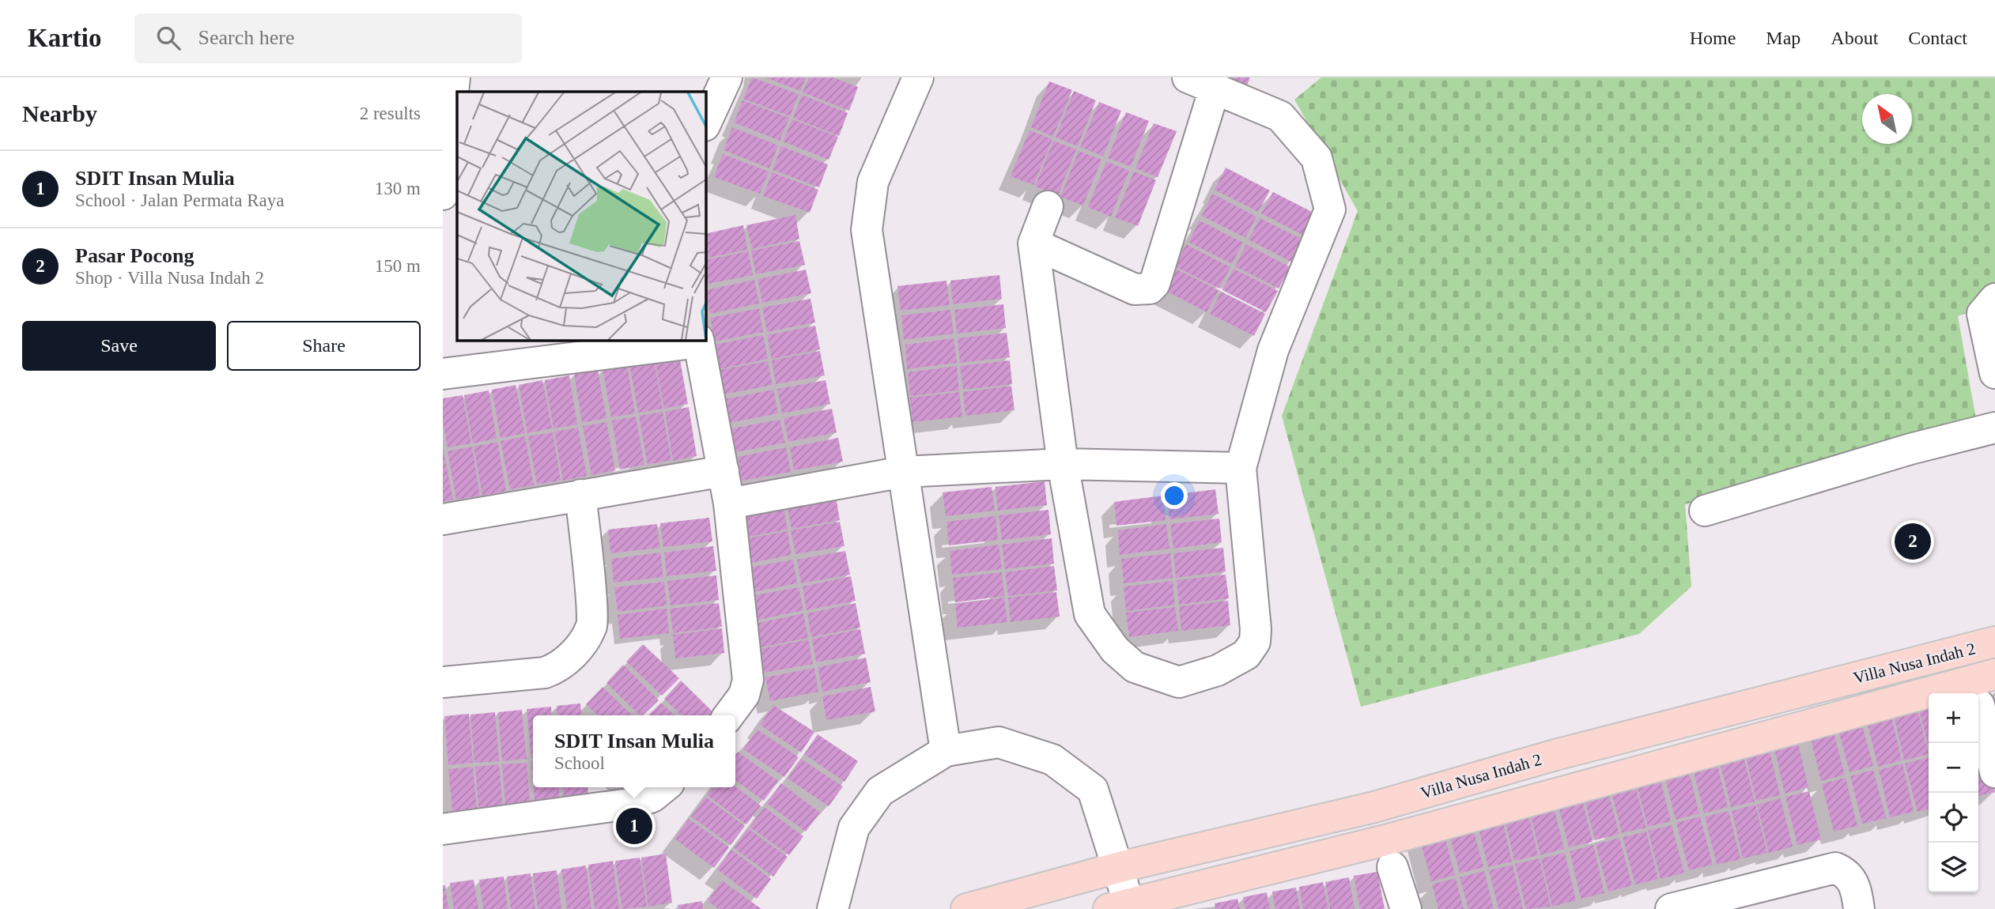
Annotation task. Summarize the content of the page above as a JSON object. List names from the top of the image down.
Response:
{
  "streets": {
    "main road": ["Villa Nusa Indah 2"]
  },
  "north": "top left",
  "page": {
    "header": "Kartio",
    "search": "Search here",
    "nav": [
      "Home",
      "Map",
      "About",
      "Contact"
    ],
    "heading": ["Nearby", "2 results"],
    "list": [
      {
        "mark": "1",
        "name": "SDIT Insan Mulia",
        "note": "School · Jalan Permata Raya",
        "value": "130 m"
      },
      {
        "mark": "2",
        "name": "Pasar Pocong",
        "note": "Shop · Villa Nusa Indah 2",
        "value": "150 m"
      }
    ],
    "buttons": ["Save", "Share"],
    "pins": ["2", "1"],
    "map_buttons": ["+", "−"],
    "popup": ["SDIT Insan Mulia", "School"]
  }
}
